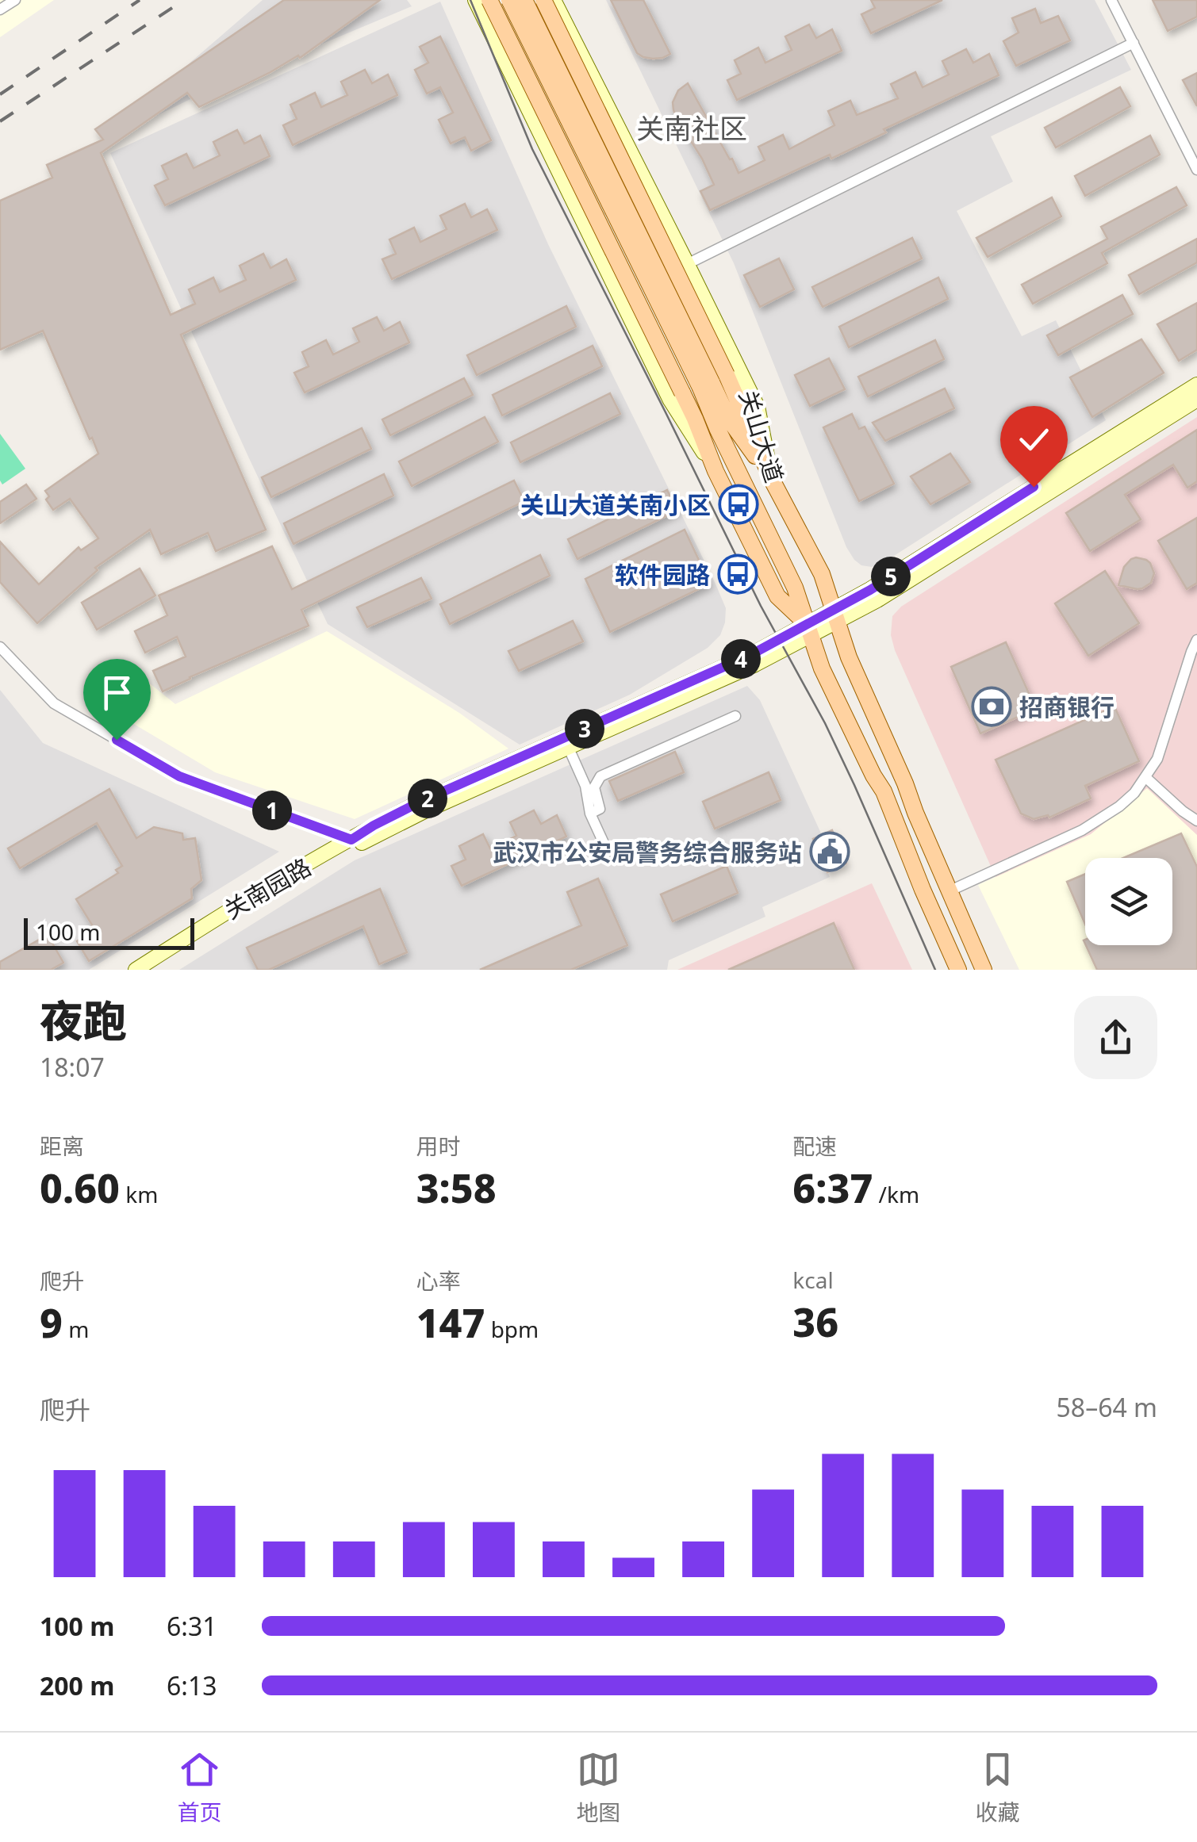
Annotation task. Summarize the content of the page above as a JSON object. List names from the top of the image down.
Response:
{
  "streets": {
    "main road": ["关山大道", "关南园路"]
  },
  "crossings": [
    ["关山大道", "关南园路"]
  ],
  "districts": ["关南社区"],
  "places": {
    "bus stop": ["关山大道关南小区", "软件园路"],
    "bank": ["招商银行"],
    "public building": ["武汉市公安局警务综合服务站"]
  },
  "scale_bar": "100 m",
  "page": {
    "pins": [
      "5",
      "4",
      "3",
      "2",
      "1"
    ],
    "scale": "100 m",
    "heading": ["夜跑", "18:07"],
    "stats": [
      ["距离", "0.60 km"],
      ["用时", "3:58"],
      ["配速", "6:37 /km"],
      ["爬升", "9 m"],
      ["心率", "147 bpm"],
      ["kcal", "36"]
    ],
    "chart": ["爬升", "58–64 m"],
    "list": [
      {
        "name": "100 m",
        "note": "6:31"
      },
      {
        "name": "200 m",
        "note": "6:13"
      }
    ],
    "tabs": ["首页", "地图", "收藏"]
  }
}
